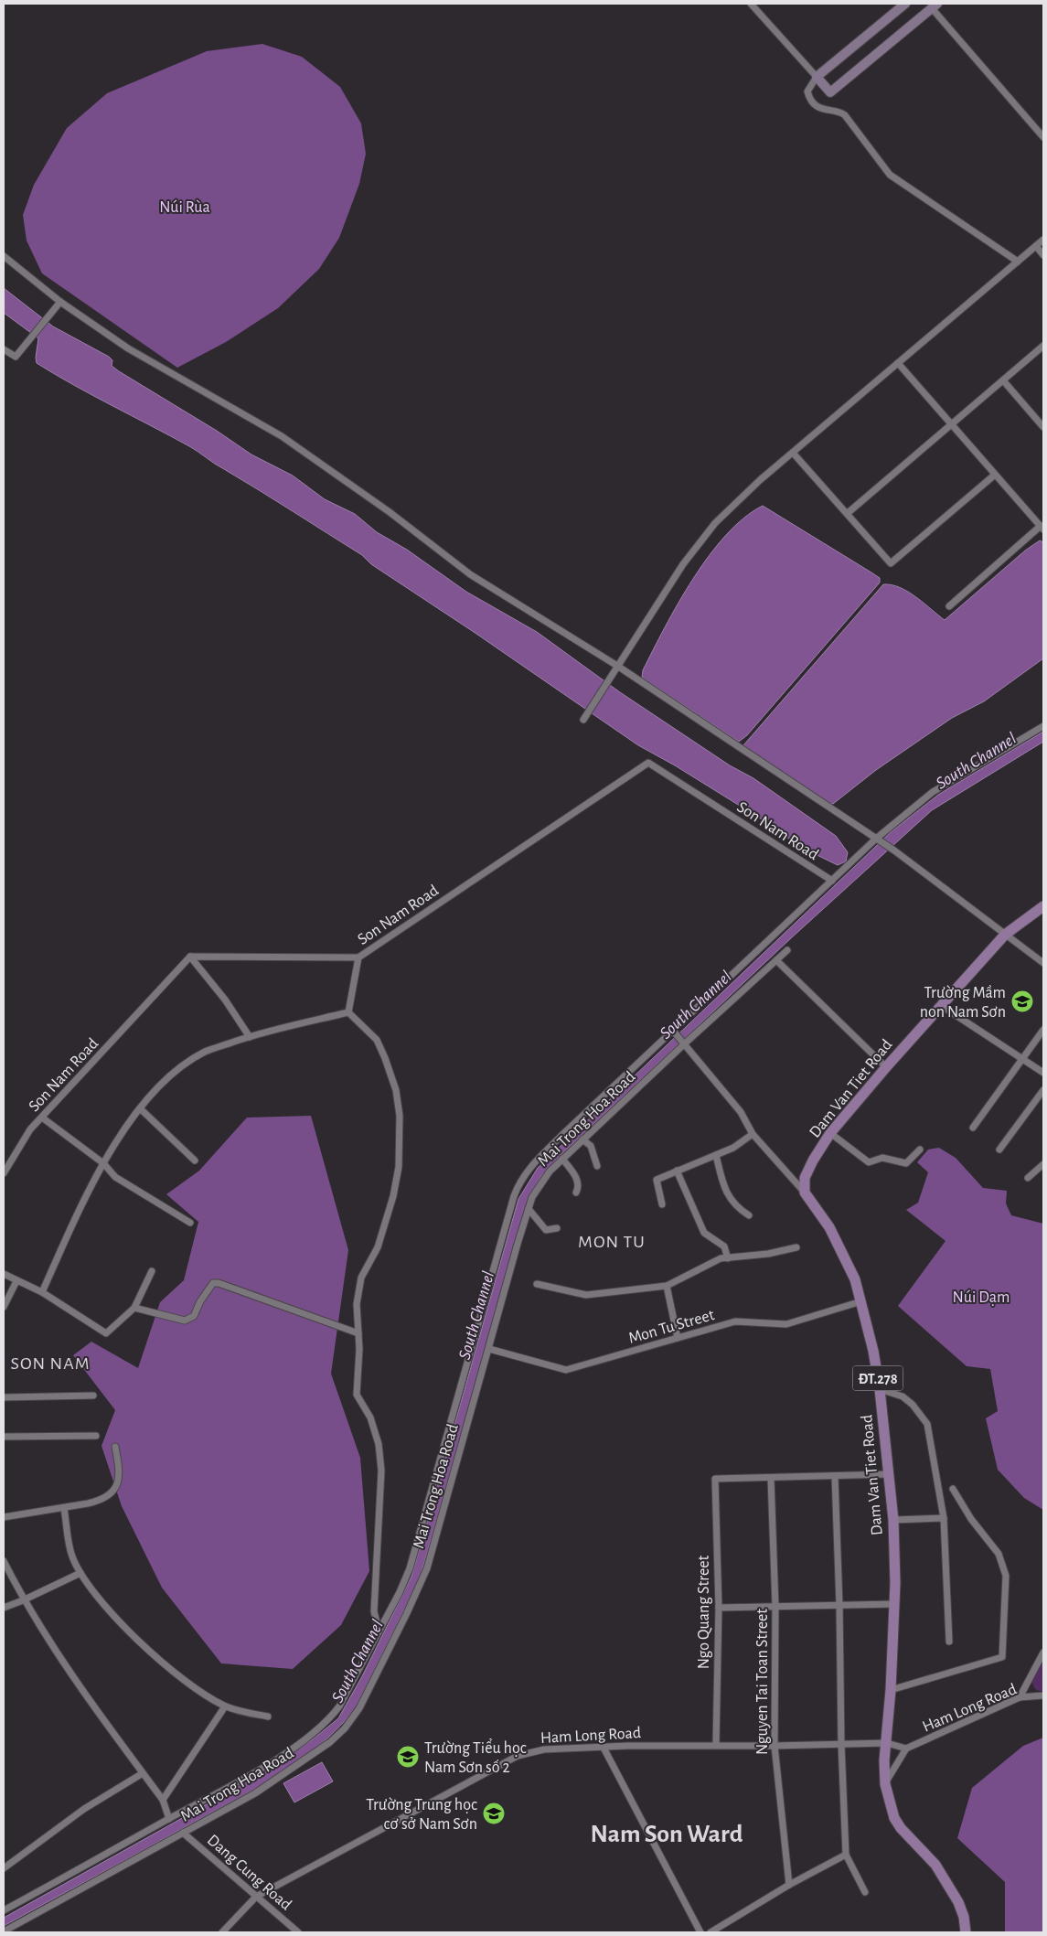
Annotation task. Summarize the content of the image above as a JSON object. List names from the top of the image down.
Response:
{
  "streets": {
    "main road": ["Dam Van Tiet Road", "ĐT.278"],
    "street": [
      "Son Nam Road",
      "Mai Trong Hoa Road",
      "Mon Tu Street",
      "Ngo Quang Street",
      "Nguyen Tai Toan Street",
      "Ham Long Road",
      "Dang Cung Road"
    ]
  },
  "crossings": [
    ["Dam Van Tiet Road", "Mon Tu Street"],
    ["Dam Van Tiet Road", "Ham Long Road"],
    ["Mai Trong Hoa Road", "Mon Tu Street"],
    ["Mai Trong Hoa Road", "Dang Cung Road"],
    ["Ngo Quang Street", "Nguyen Tai Toan Street"],
    ["Ngo Quang Street", "Ham Long Road"],
    ["Nguyen Tai Toan Street", "Ham Long Road"],
    ["Ham Long Road", "Dang Cung Road"]
  ],
  "districts": ["MON TU", "SON NAM", "Nam Son Ward"],
  "water": ["South Channel"],
  "parks": ["Núi Rùa", "Núi Dạm"],
  "places": {
    "school or university": ["Trường Mầm non Nam Sơn", "Trường Tiểu học Nam Sơn số 2", "Trường Trung học cơ sở Nam Sơn"]
  }
}
